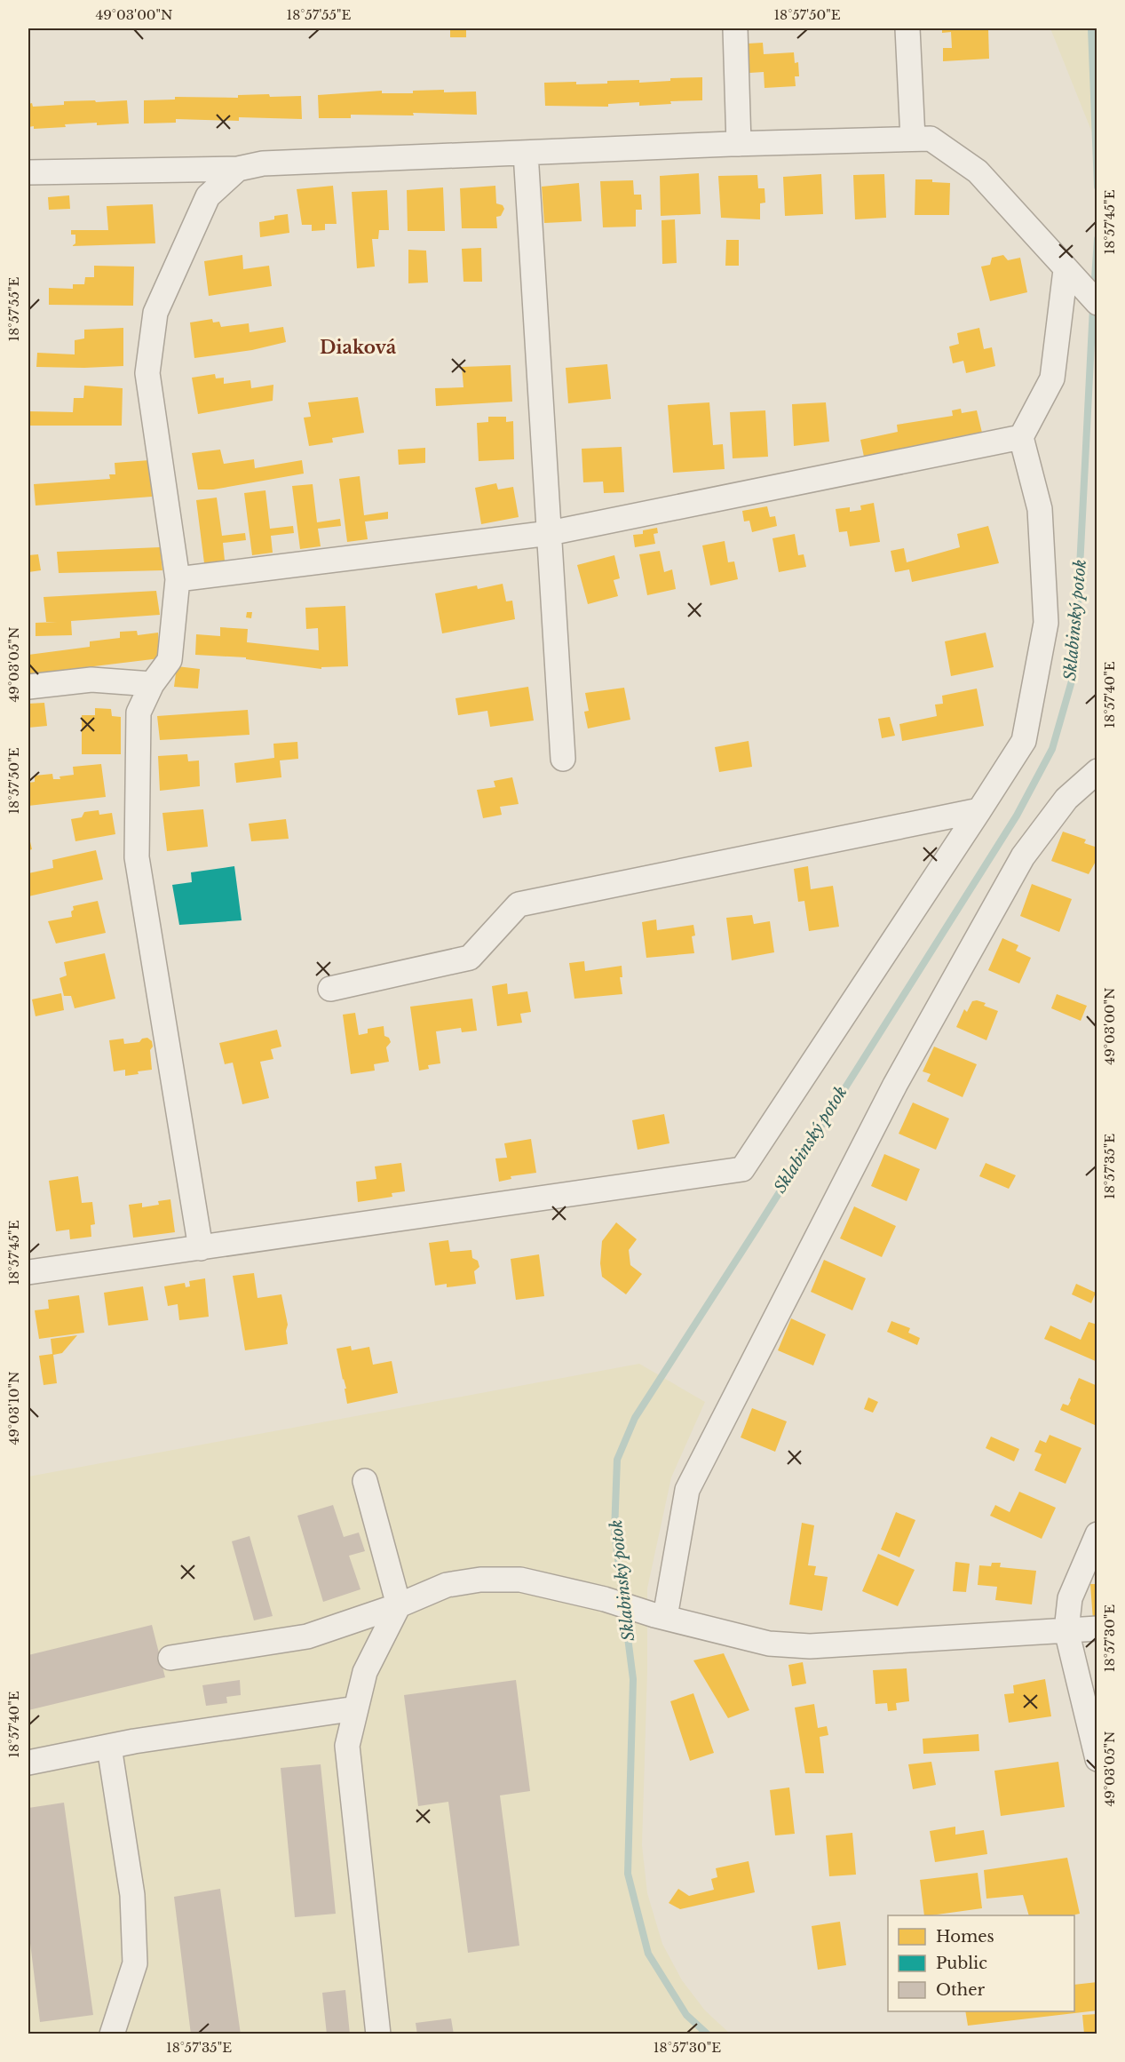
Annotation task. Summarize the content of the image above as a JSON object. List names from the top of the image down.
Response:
{
  "districts": ["Diaková"],
  "water": ["Sklabinský potok"],
  "legend": ["Homes", "Public", "Other"],
  "coordinates": [
    "49°03'00\"N",
    "18°57'55\"E",
    "18°57'50\"E",
    "18°57'45\"E",
    "49°03'05\"N",
    "18°57'40\"E",
    "18°57'35\"E",
    "49°03'10\"N",
    "18°57'30\"E"
  ]
}
